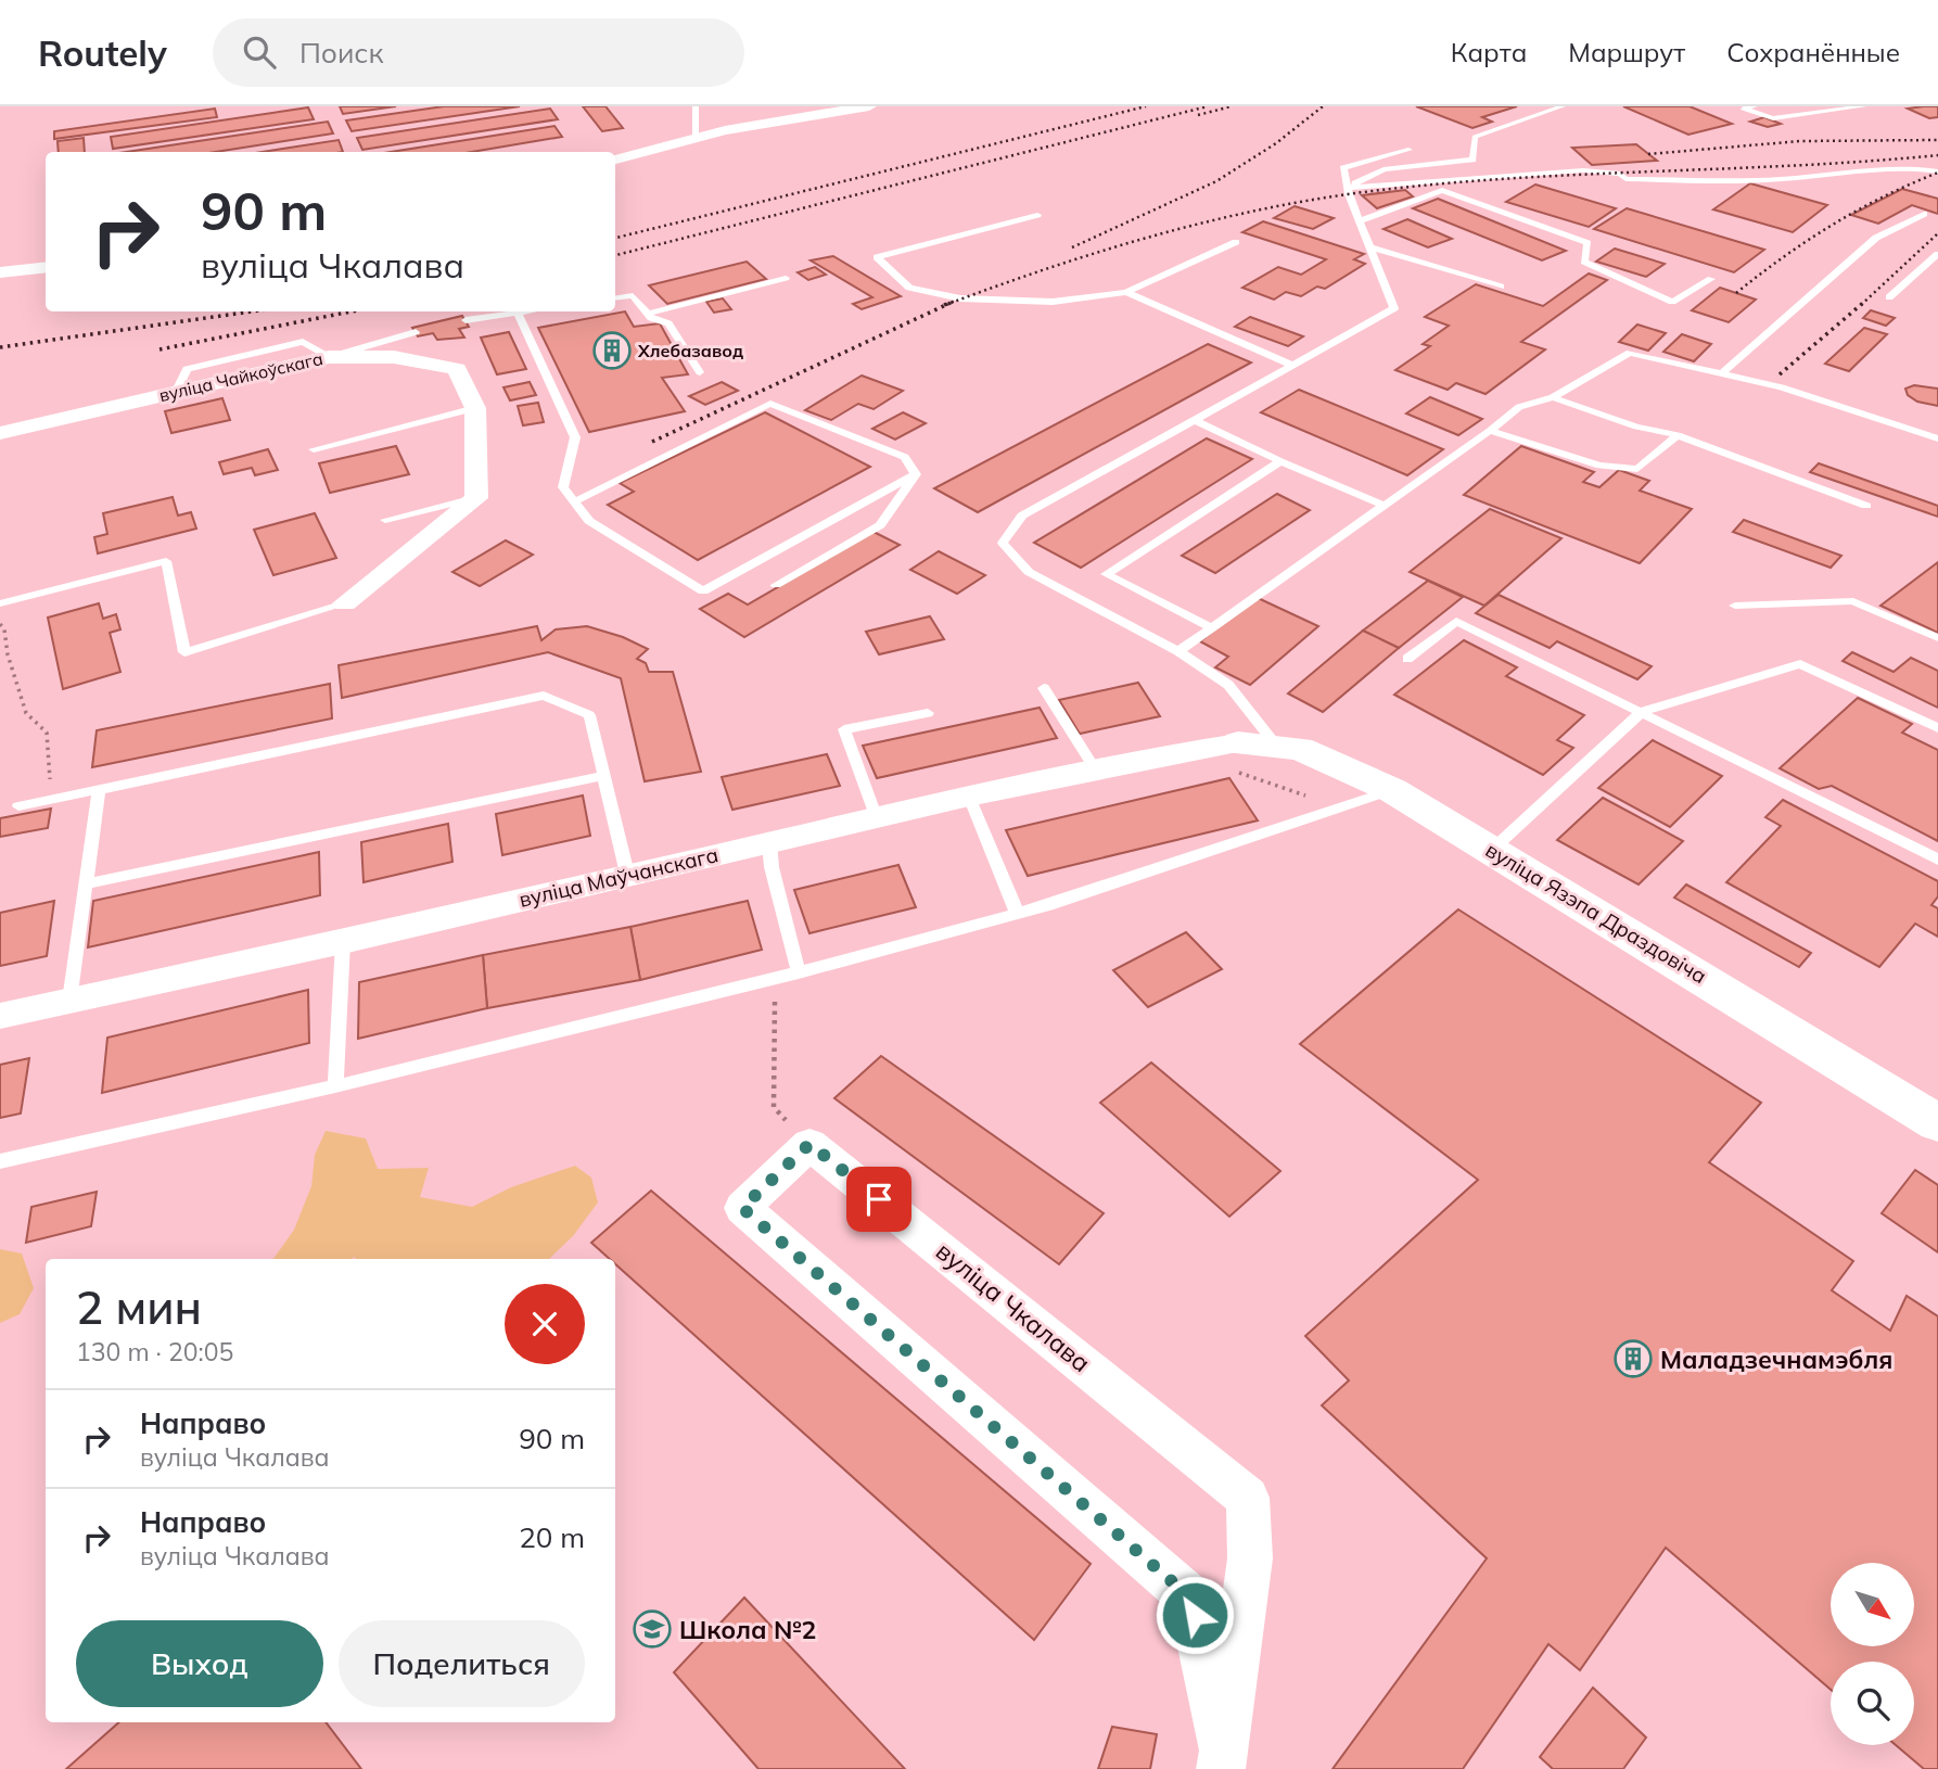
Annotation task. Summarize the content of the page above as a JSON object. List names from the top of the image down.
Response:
{
  "streets": {
    "street": [
      "вуліца Чайкоўскага",
      "вуліца Маўчанскага",
      "вуліца Язэпа Драздовіча",
      "вуліца Чкалава"
    ]
  },
  "crossings": [
    ["вуліца Маўчанскага", "вуліца Язэпа Драздовіча"]
  ],
  "places": {
    "building": ["Хлебазавод", "Маладзечнамэбля"],
    "school or university": ["Школа №2"]
  },
  "north": "bottom right",
  "page": {
    "header": "Routely",
    "search": "Поиск",
    "nav": ["Карта", "Маршрут", "Сохранённые"],
    "turn": ["90 m", "вуліца Чкалава"],
    "heading": ["2 мин", "130 m · 20:05"],
    "list": [
      {
        "name": "Направо",
        "note": "вуліца Чкалава",
        "value": "90 m"
      },
      {
        "name": "Направо",
        "note": "вуліца Чкалава",
        "value": "20 m"
      }
    ],
    "buttons": ["Выход", "Поделиться"]
  }
}
